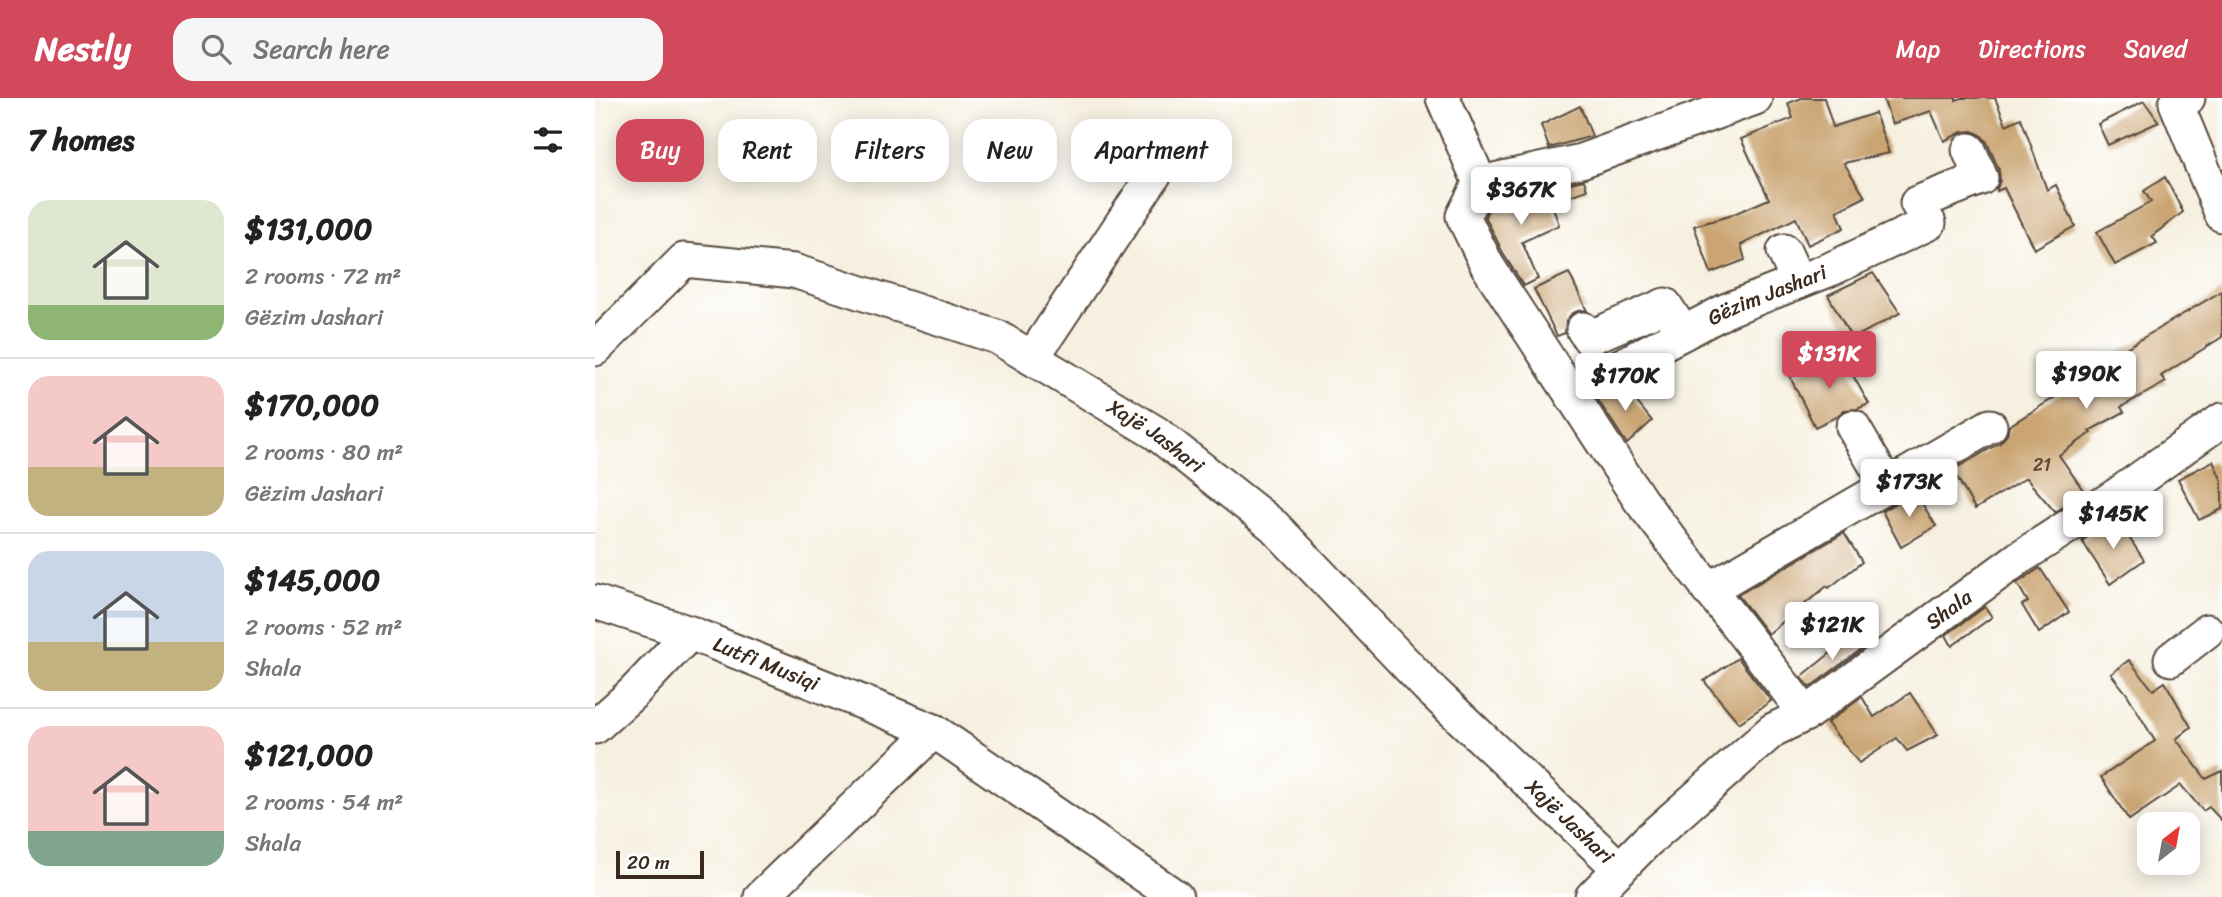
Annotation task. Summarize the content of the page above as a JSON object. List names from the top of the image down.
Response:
{
  "streets": {
    "street": [
      "Gëzim Jashari",
      "Xajë Jashari",
      "Shala",
      "Lutfi Musiqi"
    ]
  },
  "crossings": [
    ["Xajë Jashari", "Shala"]
  ],
  "house_numbers": ["21"],
  "scale_bar": "20 m",
  "north": "top right",
  "page": {
    "header": "Nestly",
    "search": "Search here",
    "nav": ["Map", "Directions", "Saved"],
    "heading": "7 homes",
    "chip": [
      "Buy",
      "Rent",
      "Filters",
      "New",
      "Apartment"
    ],
    "price": [
      "$367K",
      "$131K",
      "$190K",
      "$170K",
      "$173K",
      "$145K",
      "$121K"
    ],
    "list": [
      {
        "name": "$131,000",
        "note": "2 rooms · 72 m² · Gëzim Jashari"
      },
      {
        "name": "$170,000",
        "note": "2 rooms · 80 m² · Gëzim Jashari"
      },
      {
        "name": "$145,000",
        "note": "2 rooms · 52 m² · Shala"
      },
      {
        "name": "$121,000",
        "note": "2 rooms · 54 m² · Shala"
      }
    ],
    "scale": "20 m"
  }
}
